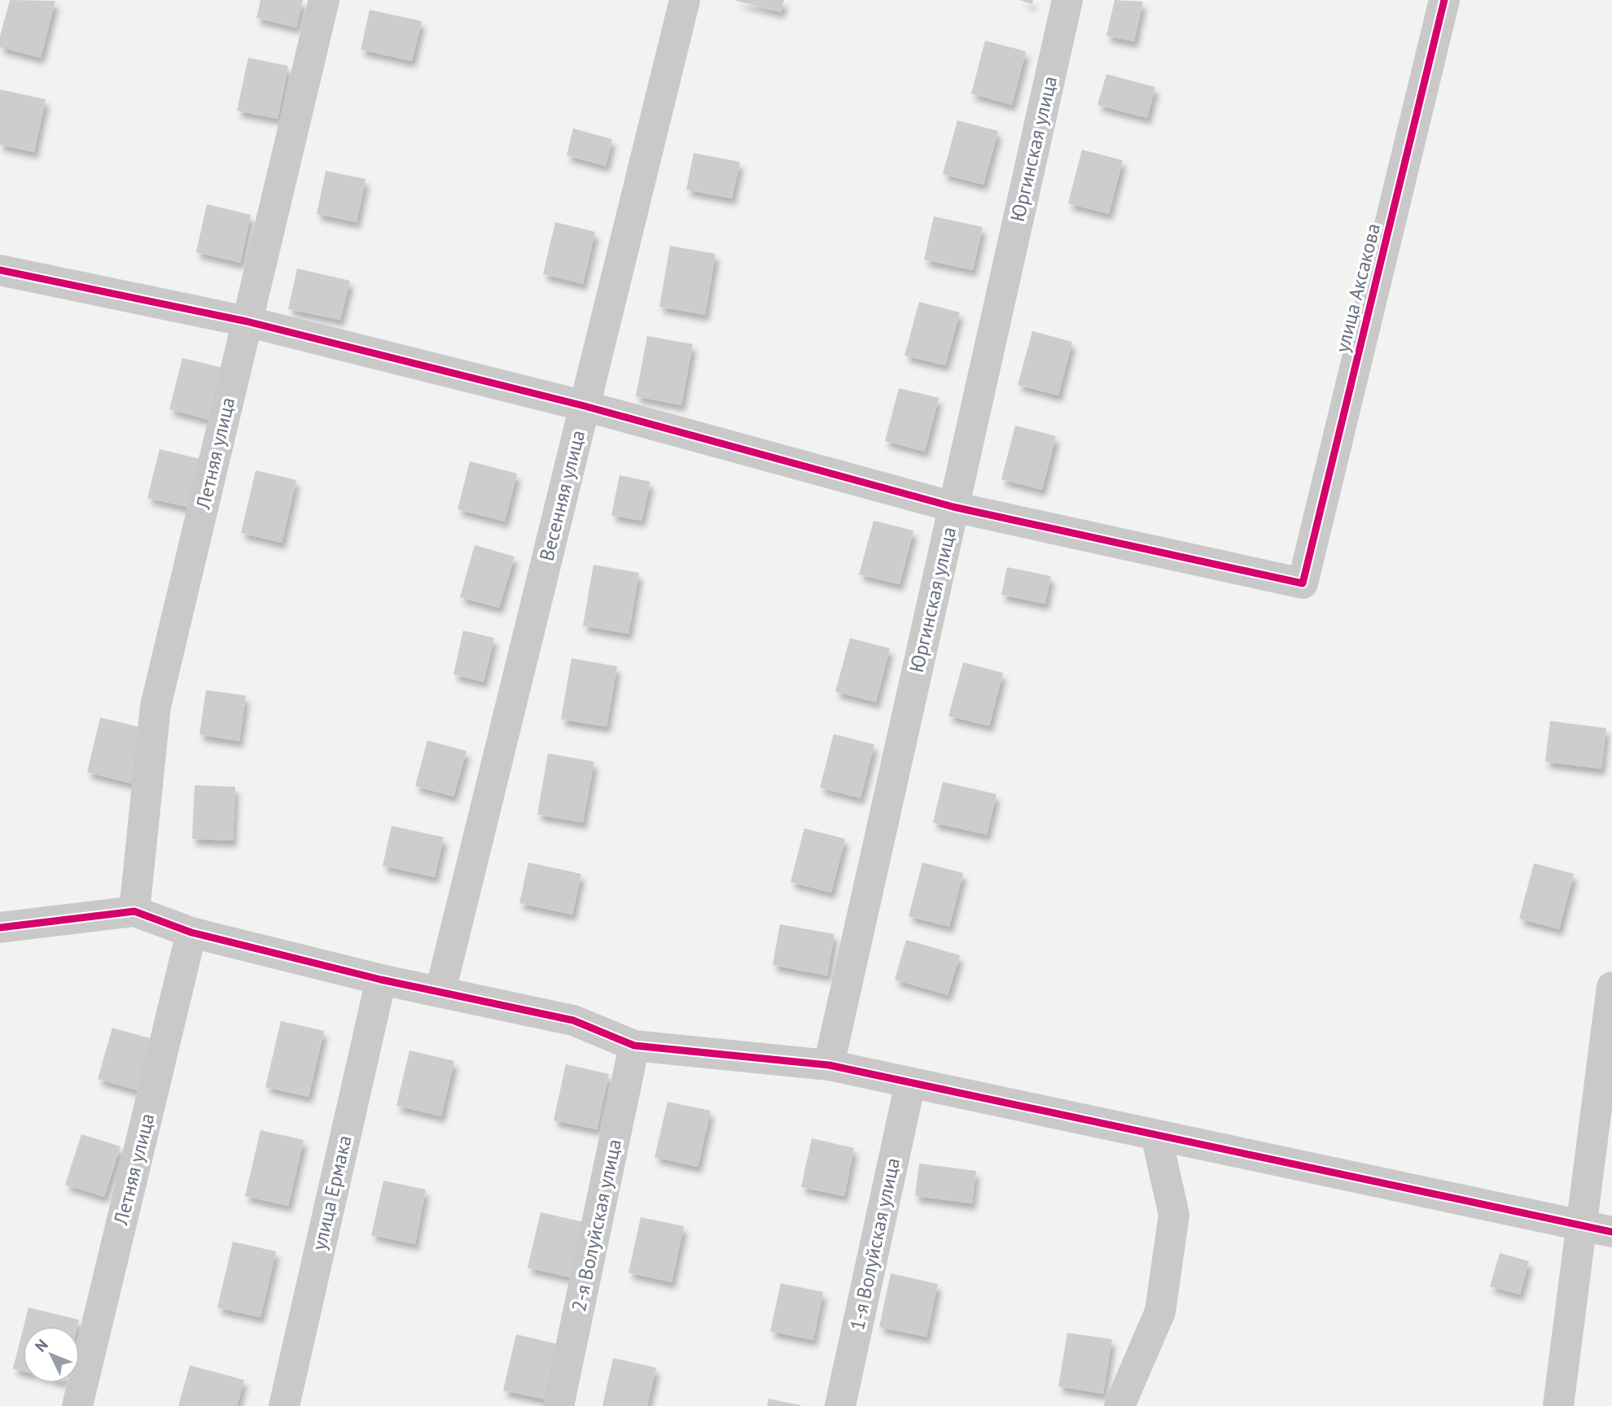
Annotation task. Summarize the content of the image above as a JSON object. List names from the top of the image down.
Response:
{
  "streets": {
    "street": [
      "Юргинская улица",
      "улица Аксакова",
      "Летняя улица",
      "Весенняя улица",
      "улица Ермака",
      "2-я Волуйская улица",
      "1-я Волуйская улица"
    ]
  },
  "crossings": [
    ["Юргинская улица", "улица Аксакова"]
  ],
  "north": "top left"
}
